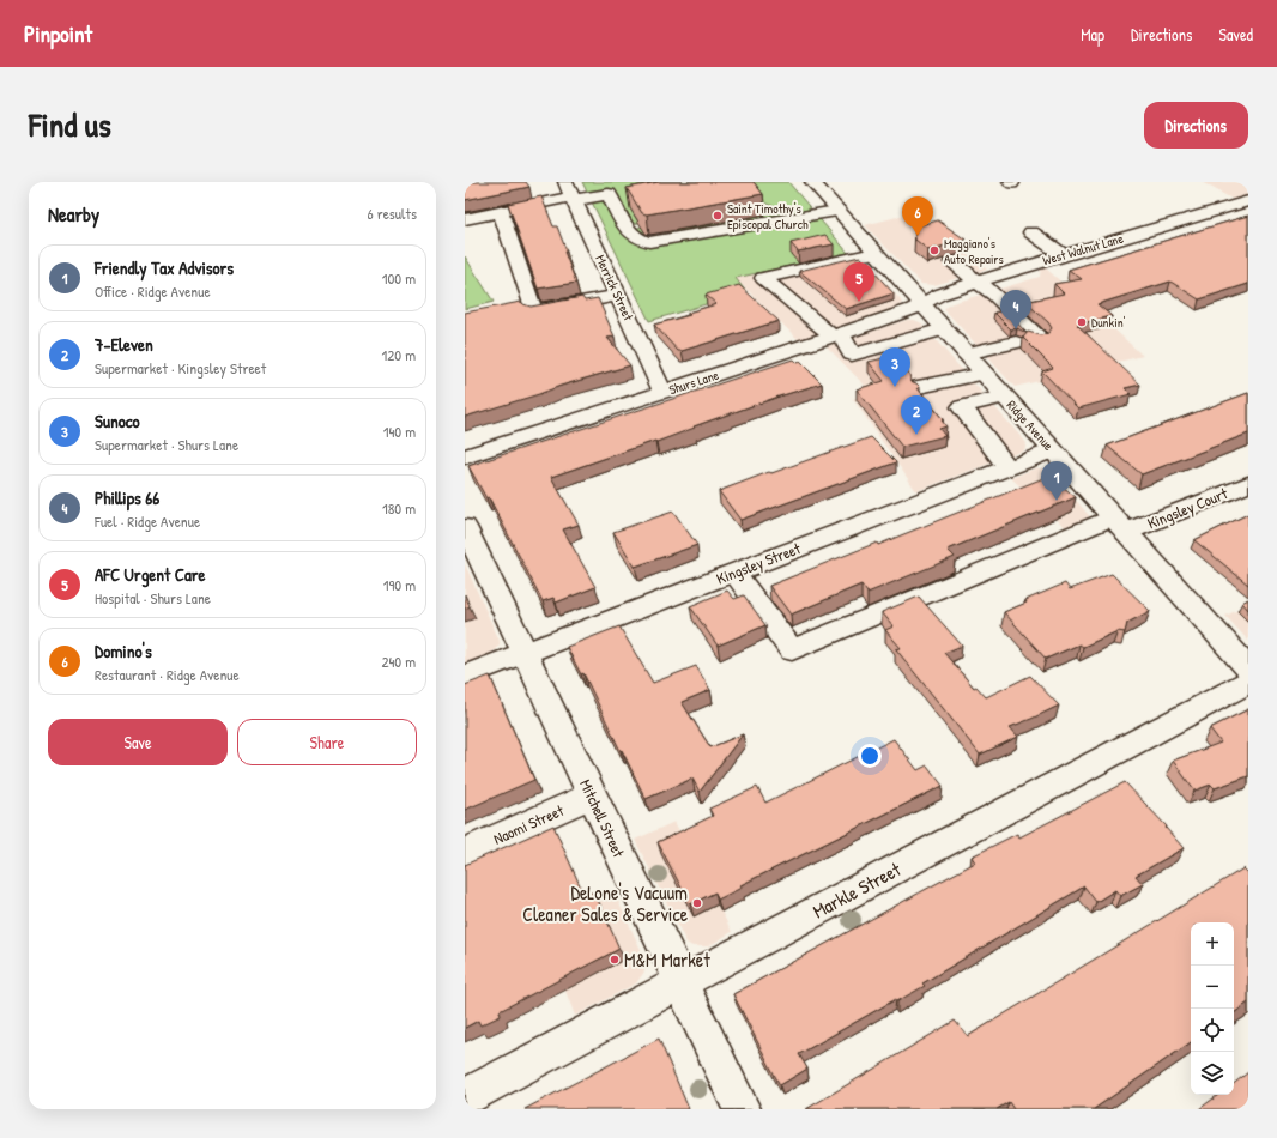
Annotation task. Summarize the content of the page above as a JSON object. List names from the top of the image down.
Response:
{
  "streets": {
    "street": [
      "West Walnut Lane",
      "Merrick Street",
      "Shurs Lane",
      "Ridge Avenue",
      "Kingsley Court",
      "Kingsley Street",
      "Mitchell Street",
      "Naomi Street",
      "Markle Street"
    ]
  },
  "crossings": [
    ["West Walnut Lane", "Shurs Lane"],
    ["West Walnut Lane", "Ridge Avenue"],
    ["Merrick Street", "Shurs Lane"],
    ["Shurs Lane", "Ridge Avenue"],
    ["Ridge Avenue", "Kingsley Court"],
    ["Ridge Avenue", "Kingsley Street"],
    ["Kingsley Court", "Kingsley Street"],
    ["Kingsley Street", "Mitchell Street"],
    ["Mitchell Street", "Naomi Street"],
    ["Mitchell Street", "Markle Street"]
  ],
  "places": [
    "Saint Timothy's Episcopal Church",
    "Maggiano's Auto Repairs",
    "Dunkin'",
    "DeLone's Vacuum Cleaner Sales & Service",
    "M&M Market"
  ],
  "page": {
    "header": "Pinpoint",
    "nav": ["Map", "Directions", "Saved"],
    "title": "Find us",
    "buttons": [
      "Directions",
      ["Save", "Share"]
    ],
    "heading": ["Nearby", "6 results"],
    "pins": [
      "6",
      "5",
      "4",
      "3",
      "2",
      "1"
    ],
    "list": [
      {
        "mark": "1",
        "name": "Friendly Tax Advisors",
        "note": "Office · Ridge Avenue",
        "value": "100 m"
      },
      {
        "mark": "2",
        "name": "7-Eleven",
        "note": "Supermarket · Kingsley Street",
        "value": "120 m"
      },
      {
        "mark": "3",
        "name": "Sunoco",
        "note": "Supermarket · Shurs Lane",
        "value": "140 m"
      },
      {
        "mark": "4",
        "name": "Phillips 66",
        "note": "Fuel · Ridge Avenue",
        "value": "180 m"
      },
      {
        "mark": "5",
        "name": "AFC Urgent Care",
        "note": "Hospital · Shurs Lane",
        "value": "190 m"
      },
      {
        "mark": "6",
        "name": "Domino's",
        "note": "Restaurant · Ridge Avenue",
        "value": "240 m"
      }
    ],
    "map_buttons": ["+", "−"]
  }
}
